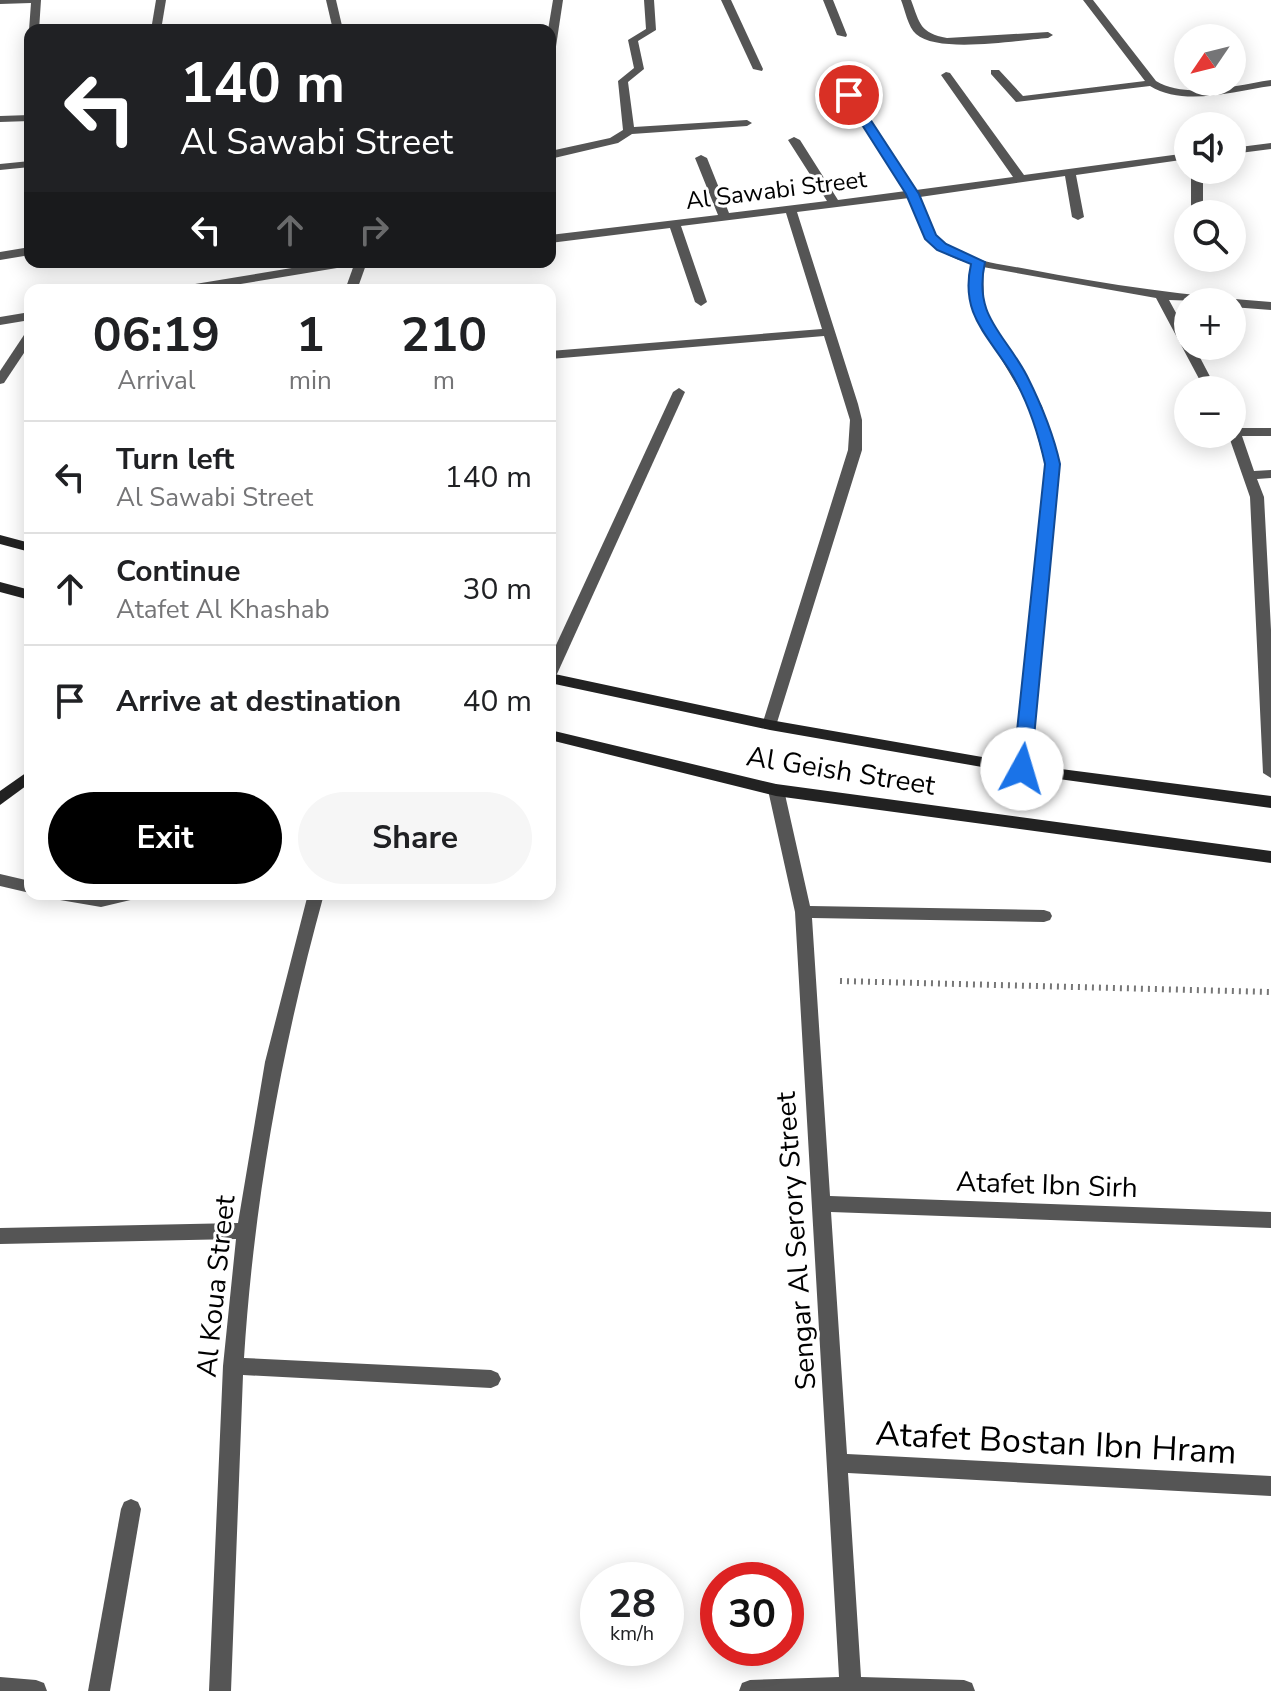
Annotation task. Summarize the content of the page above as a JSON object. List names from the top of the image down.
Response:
{
  "streets": {
    "main road": ["Al Geish Street"],
    "street": [
      "Al Sawabi Street",
      "Atafet Ibn Sirh",
      "Sengar Al Serory Street",
      "Al Koua Street",
      "Atafet Bostan Ibn Hram"
    ]
  },
  "crossings": [
    ["Al Geish Street", "Sengar Al Serory Street"],
    ["Atafet Ibn Sirh", "Sengar Al Serory Street"],
    ["Sengar Al Serory Street", "Atafet Bostan Ibn Hram"]
  ],
  "north": "bottom left",
  "page": {
    "map_buttons": ["+", "−"],
    "turn": ["140 m", "Al Sawabi Street"],
    "eta": [
      "06:19",
      "Arrival",
      "1",
      "min",
      "210",
      "m"
    ],
    "list": [
      {
        "name": "Turn left",
        "note": "Al Sawabi Street",
        "value": "140 m"
      },
      {
        "name": "Continue",
        "note": "Atafet Al Khashab",
        "value": "30 m"
      },
      {
        "name": "Arrive at destination",
        "value": "40 m"
      }
    ],
    "buttons": ["Exit", "Share"],
    "speed": "28 km/h",
    "limit": "30"
  }
}
